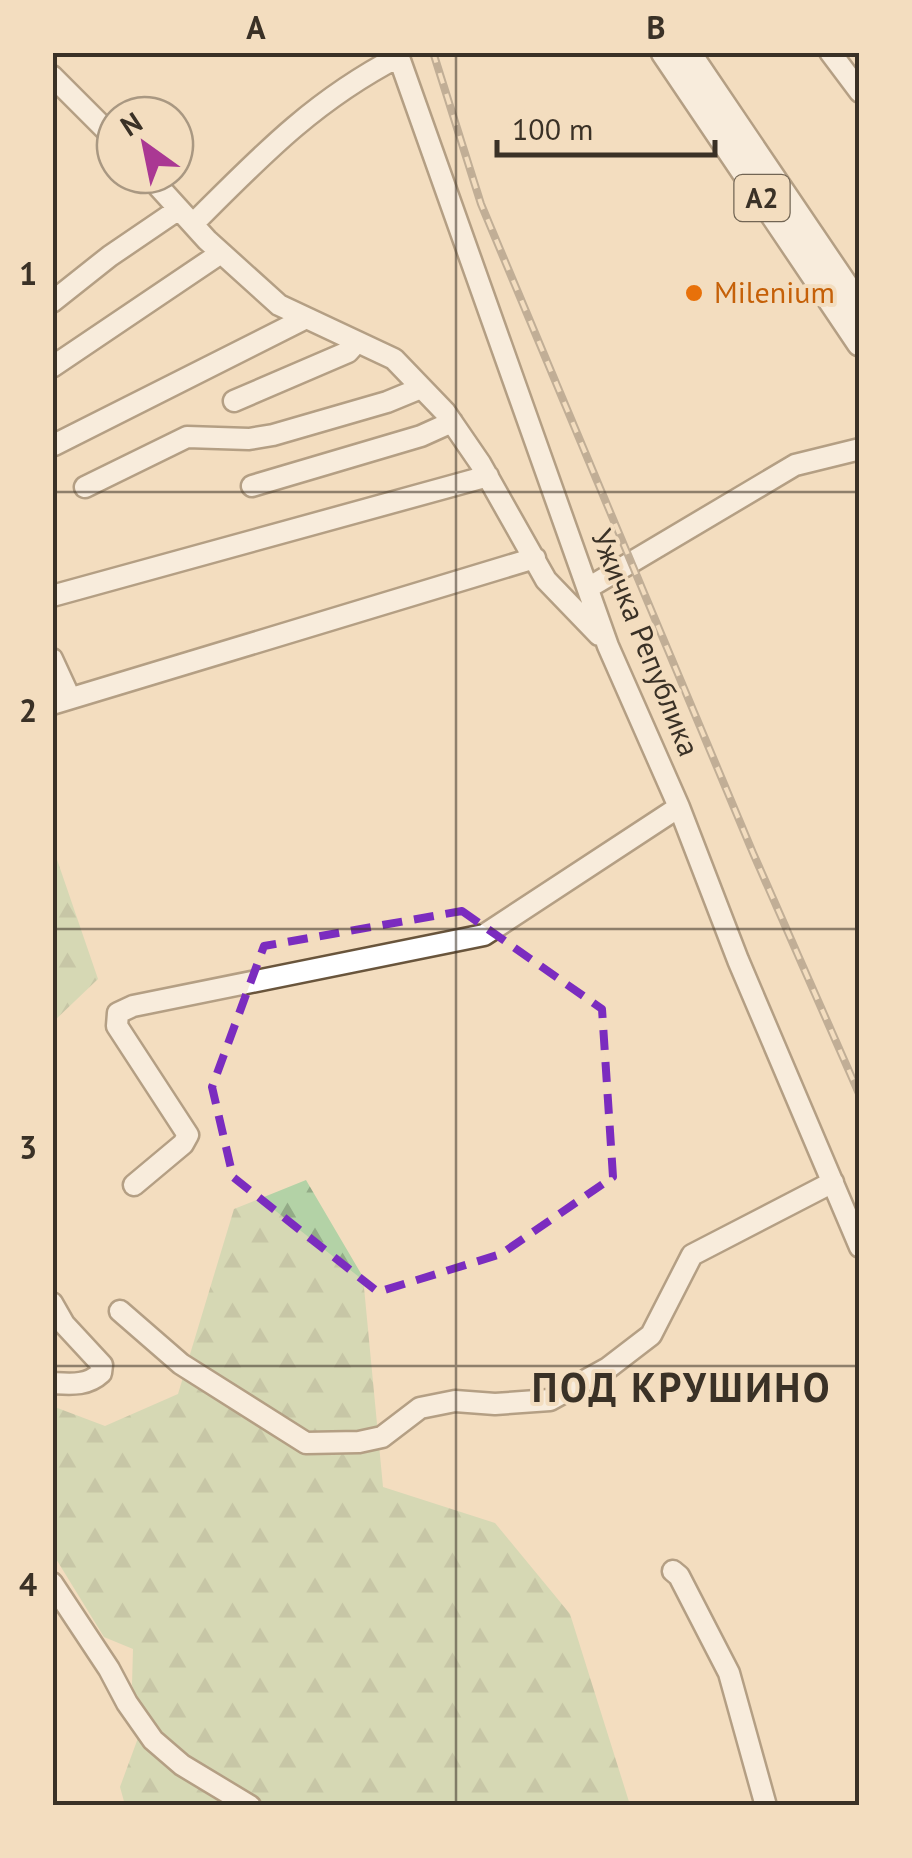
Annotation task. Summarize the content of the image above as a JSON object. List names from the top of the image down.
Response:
{
  "streets": {
    "main road": ["A2"],
    "street": ["Ужичка Република"]
  },
  "districts": ["ПОД КРУШИНО"],
  "places": ["Milenium"],
  "scale_bar": "100 m",
  "north": "top left",
  "grid": {
    "columns": ["A", "B"],
    "rows": [
      "1",
      "2",
      "3",
      "4"
    ]
  }
}
